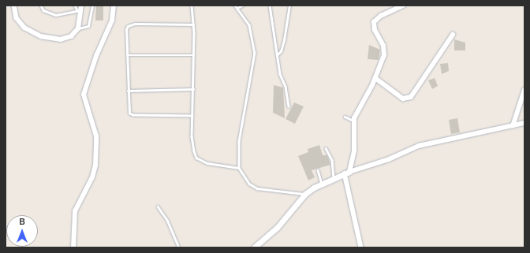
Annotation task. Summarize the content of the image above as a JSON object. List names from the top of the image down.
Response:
{
  "north": "top"
}
